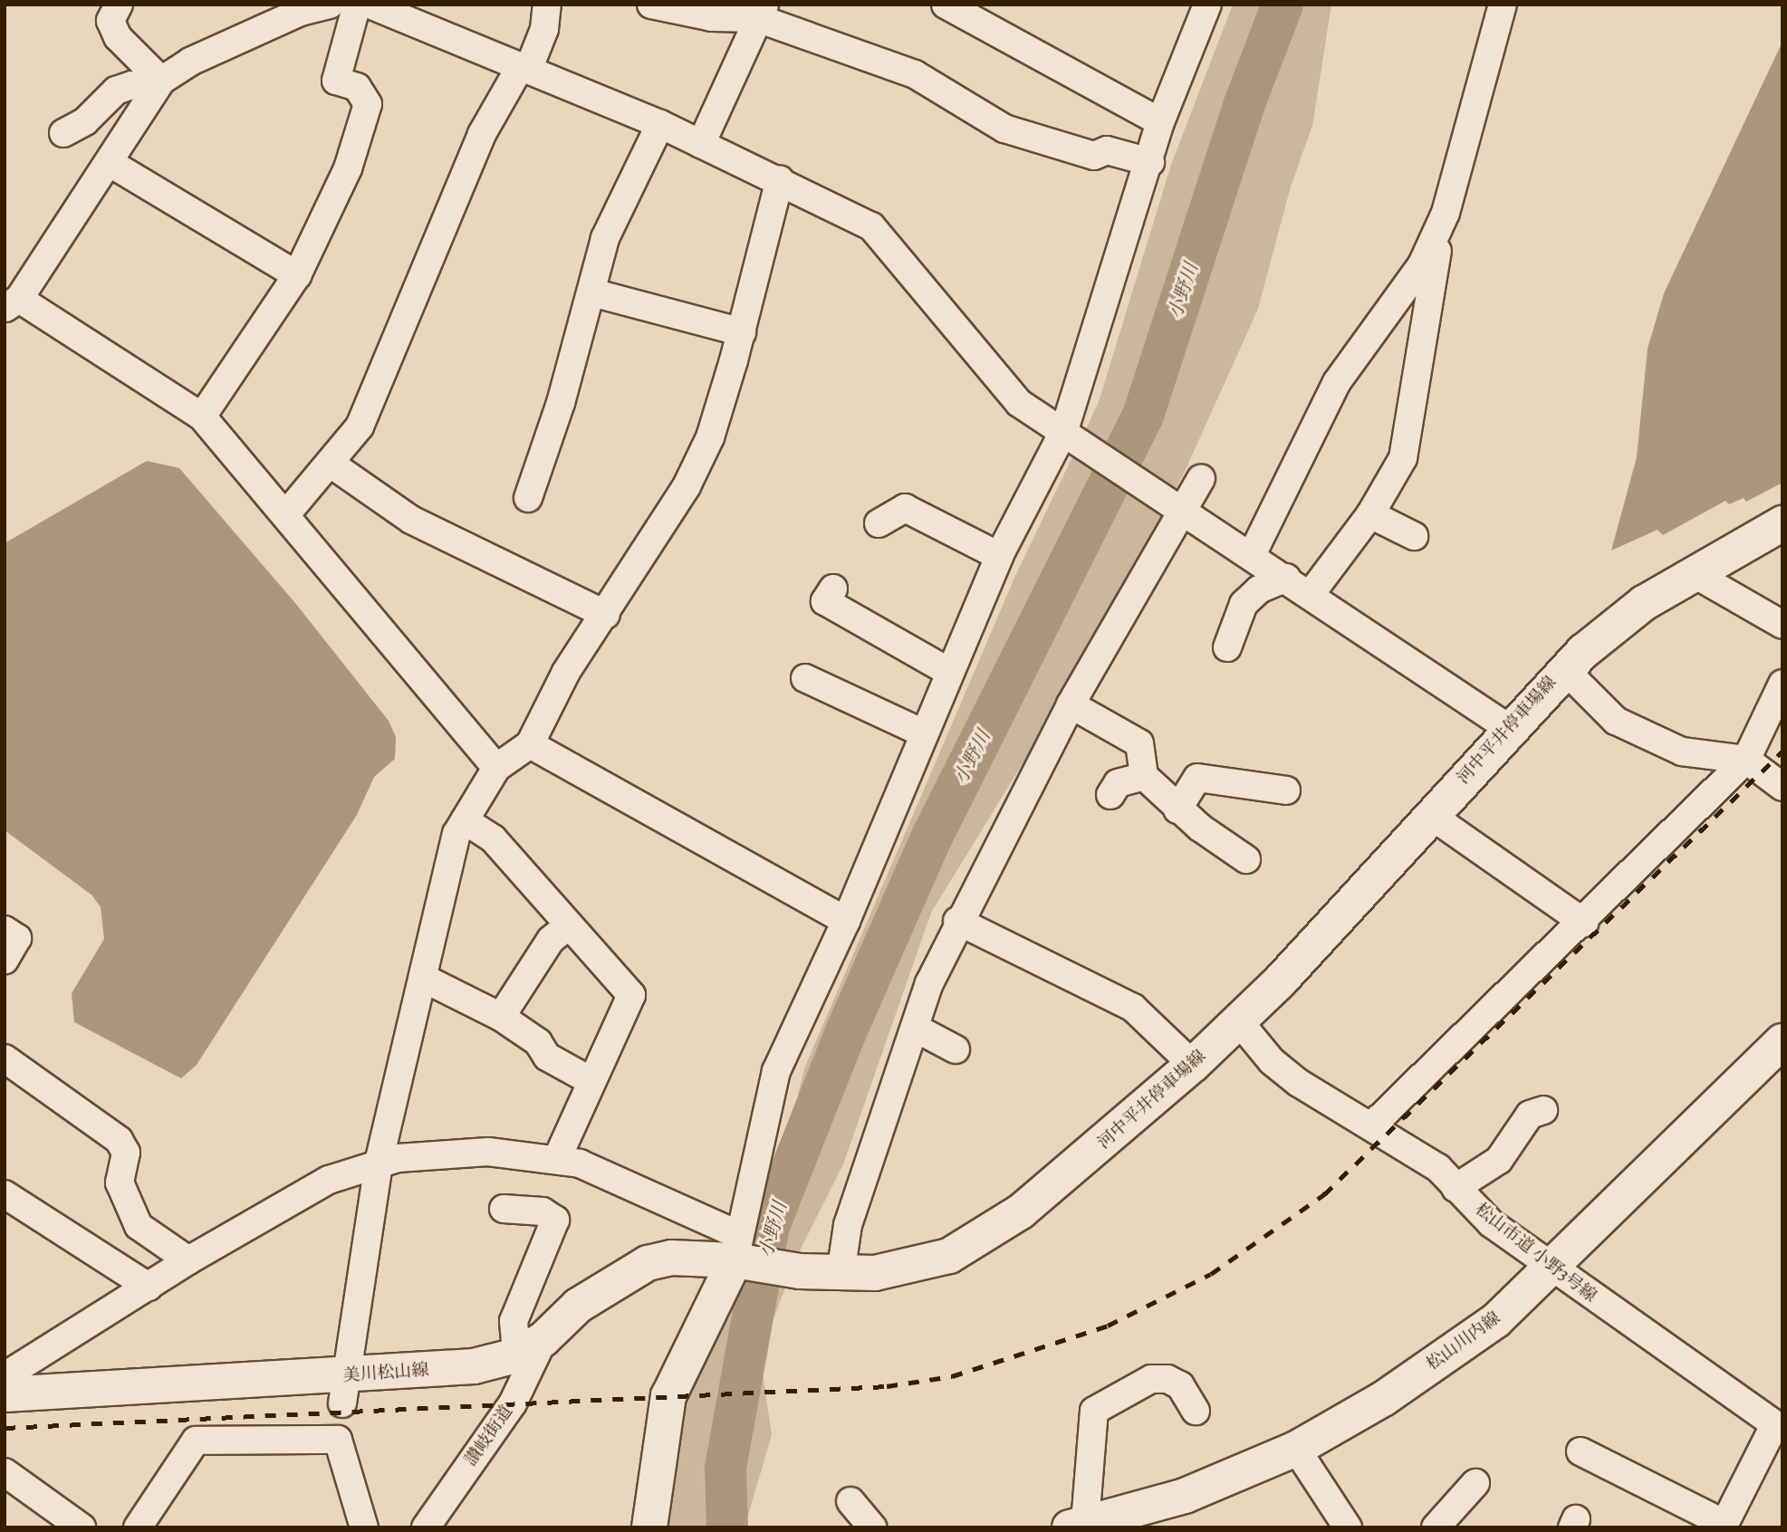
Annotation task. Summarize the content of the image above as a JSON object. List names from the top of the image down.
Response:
{
  "streets": {
    "main road": ["河中平井停車場線", "松山川内線", "美川松山線"],
    "street": ["松山市道 小野3号線", "讃岐街道"]
  },
  "crossings": [
    ["河中平井停車場線", "松山市道 小野3号線"],
    ["河中平井停車場線", "美川松山線"],
    ["松山市道 小野3号線", "松山川内線"],
    ["美川松山線", "讃岐街道"]
  ],
  "water": ["小野川"]
}
